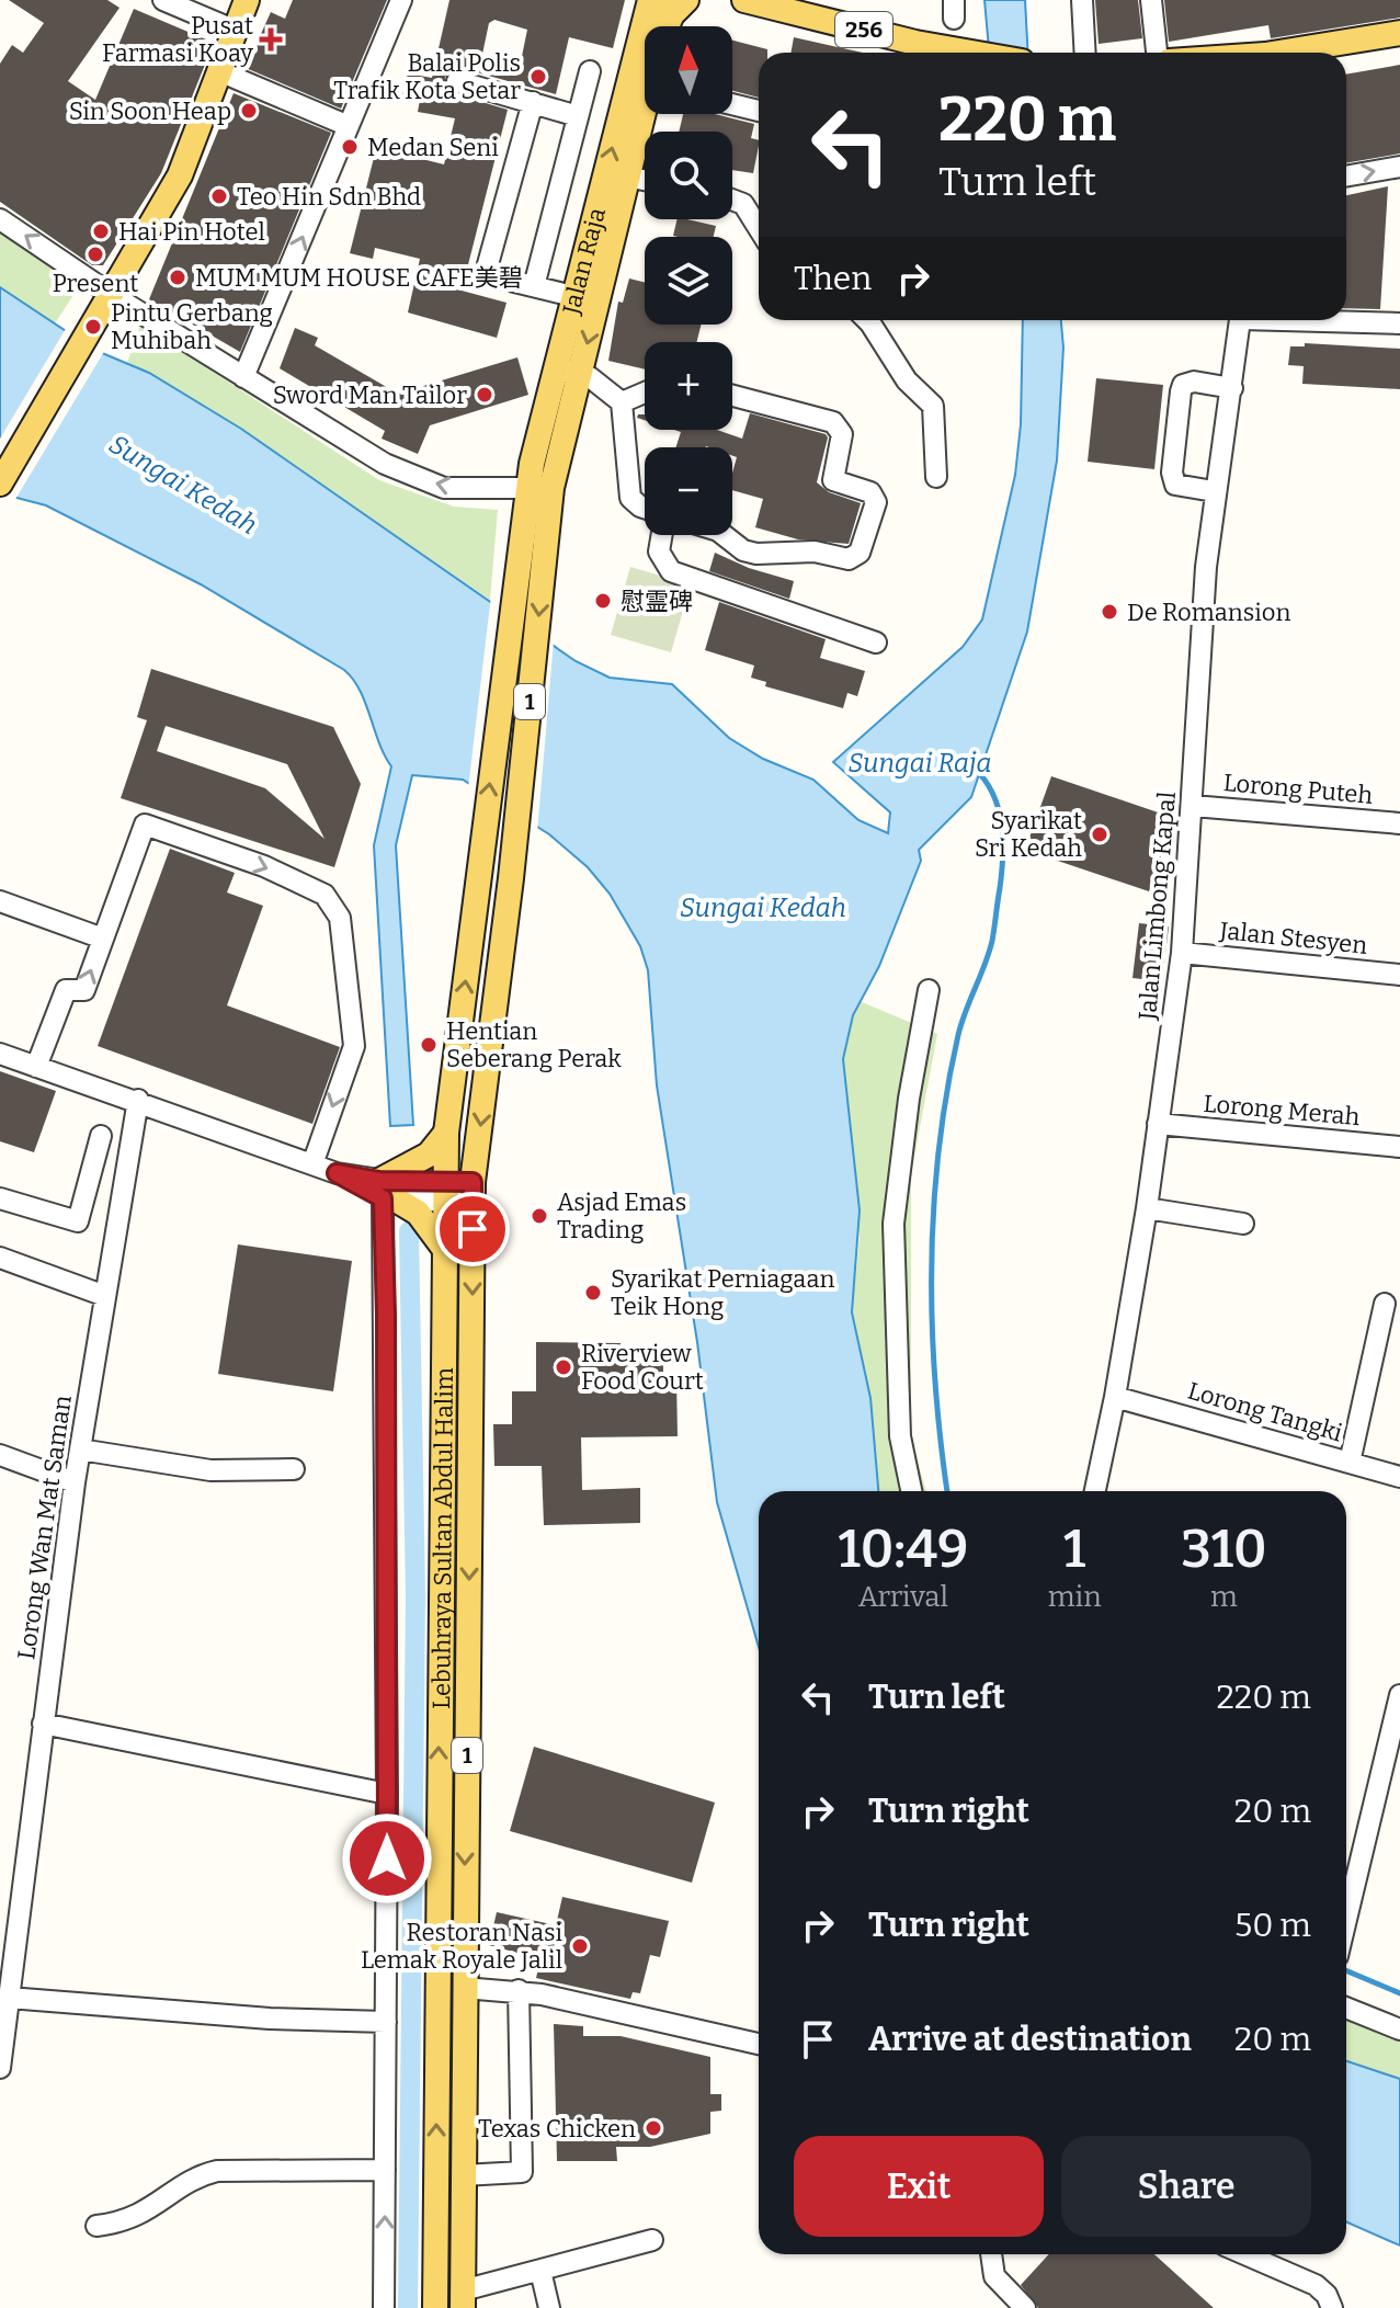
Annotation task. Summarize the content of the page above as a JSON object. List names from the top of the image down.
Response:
{
  "streets": {
    "main road": [
      "256",
      "Jalan Raja",
      "1",
      "Lebuhraya Sultan Abdul Halim"
    ],
    "street": [
      "Lorong Puteh",
      "Jalan Limbong Kapal",
      "Jalan Stesyen",
      "Lorong Merah",
      "Lorong Tangki",
      "Lorong Wan Mat Saman"
    ]
  },
  "crossings": [
    ["Jalan Raja", "Lebuhraya Sultan Abdul Halim"],
    ["Lorong Puteh", "Jalan Limbong Kapal"],
    ["Jalan Limbong Kapal", "Jalan Stesyen"],
    ["Jalan Limbong Kapal", "Lorong Merah"],
    ["Jalan Limbong Kapal", "Lorong Tangki"]
  ],
  "water": ["Sungai Kedah", "Sungai Raja"],
  "places": {
    "health": ["Pusat Farmasi Koay"],
    "other": [
      "Balai Polis Trafik Kota Setar",
      "Sin Soon Heap",
      "Medan Seni",
      "Teo Hin Sdn Bhd",
      "Hai Pin Hotel",
      "Present",
      "MUM MUM HOUSE CAFE美碧",
      "Pintu Gerbang Muhibah",
      "Sword Man Tailor",
      "慰霊碑",
      "De Romansion",
      "Syarikat Sri Kedah",
      "Hentian Seberang Perak",
      "Asjad Emas Trading",
      "Syarikat Perniagaan Teik Hong",
      "Riverview Food Court",
      "Restoran Nasi Lemak Royale Jalil",
      "Texas Chicken"
    ]
  },
  "north": "top",
  "page": {
    "map_buttons": ["+", "−"],
    "turn": ["220 m", "Turn left"],
    "then": "Then",
    "eta": [
      "10:49",
      "Arrival",
      "1",
      "min",
      "310",
      "m"
    ],
    "list": [
      {
        "name": "Turn left",
        "value": "220 m"
      },
      {
        "name": "Turn right",
        "value": "20 m"
      },
      {
        "name": "Turn right",
        "value": "50 m"
      },
      {
        "name": "Arrive at destination",
        "value": "20 m"
      }
    ],
    "buttons": ["Exit", "Share"]
  }
}
